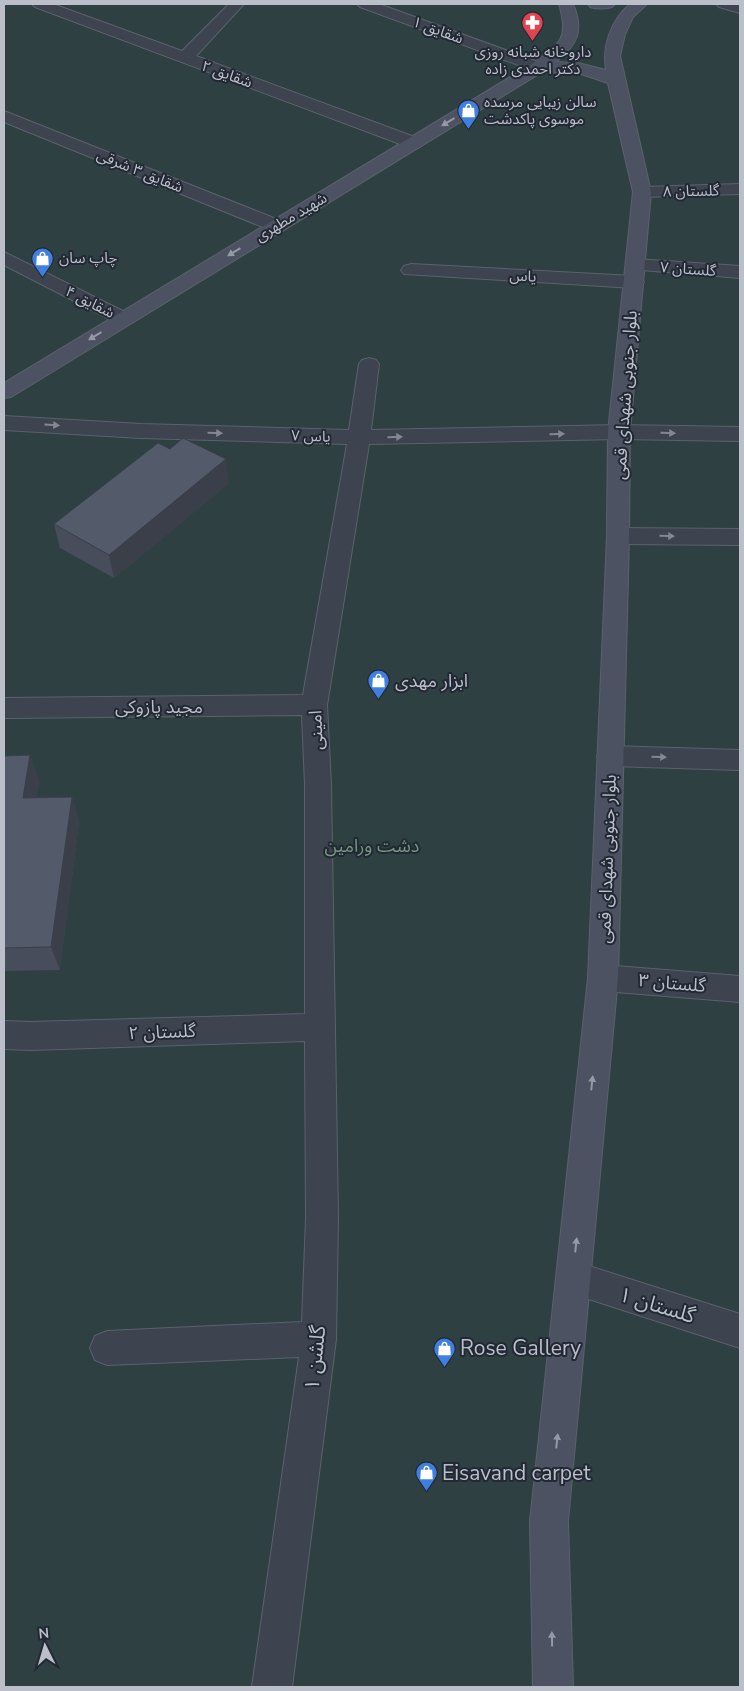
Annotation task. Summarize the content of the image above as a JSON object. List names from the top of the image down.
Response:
{
  "streets": {
    "main road": ["شهید مطهری", "بلوار جنوبی شهدای قمی"],
    "street": [
      "شقایق ۱",
      "شقایق ۲",
      "شقایق ۳ شرقی",
      "گلستان ۸",
      "گلستان ۷",
      "یاس",
      "شقایق ۴",
      "یاس ۷",
      "مجید پازوکی",
      "امینی",
      "گلستان ۳",
      "گلستان ۲",
      "گلستان ۱",
      "گلشن ۱"
    ]
  },
  "crossings": [
    ["شقایق ۱", "شهید مطهری"],
    ["شقایق ۲", "شهید مطهری"],
    ["شقایق ۳ شرقی", "شهید مطهری"],
    ["گلستان ۸", "بلوار جنوبی شهدای قمی"],
    ["شهید مطهری", "شقایق ۴"],
    ["گلستان ۷", "یاس"],
    ["گلستان ۷", "بلوار جنوبی شهدای قمی"],
    ["یاس", "بلوار جنوبی شهدای قمی"],
    ["بلوار جنوبی شهدای قمی", "یاس ۷"],
    ["بلوار جنوبی شهدای قمی", "گلستان ۳"],
    ["بلوار جنوبی شهدای قمی", "گلستان ۱"],
    ["یاس ۷", "امینی"],
    ["مجید پازوکی", "امینی"],
    ["امینی", "گلستان ۲"],
    ["امینی", "گلشن ۱"],
    ["گلستان ۲", "گلشن ۱"]
  ],
  "one_way": ["شهید مطهری", "بلوار جنوبی شهدای قمی", "یاس ۷"],
  "parks": ["دشت ورامین"],
  "places": {
    "pharmacy": ["داروخانه شبانه روزی دکتر احمدی زاده"],
    "shop": [
      "سالن زیبایی مرسده موسوی پاکدشت",
      "چاپ سان",
      "ابزار مهدی",
      "Rose Gallery",
      "Eisavand carpet"
    ]
  },
  "north": "top"
}
